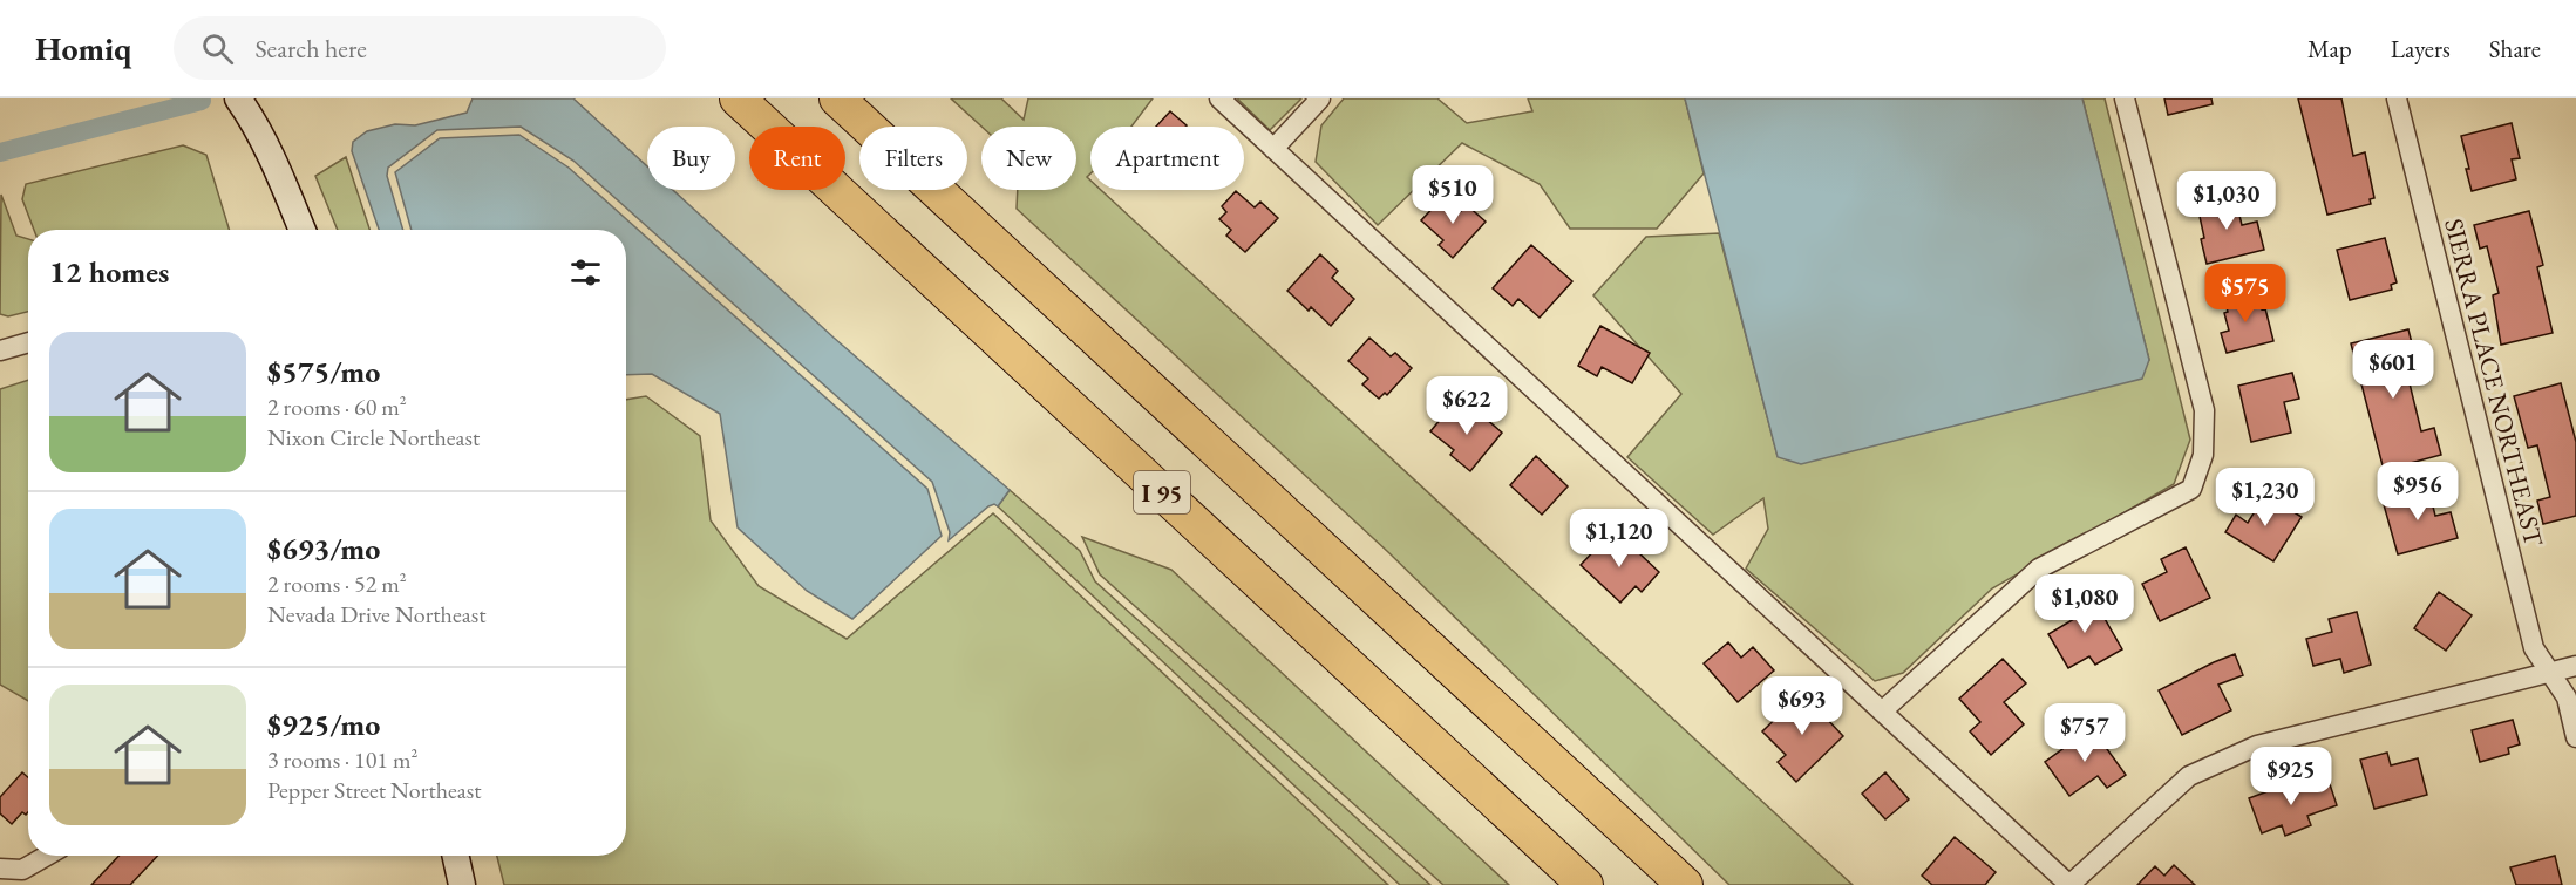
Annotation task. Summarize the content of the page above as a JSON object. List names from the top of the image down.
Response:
{
  "streets": {
    "highway": ["I 95"],
    "street": ["SIERRA PLACE NORTHEAST"]
  },
  "page": {
    "header": "Homiq",
    "search": "Search here",
    "nav": ["Map", "Layers", "Share"],
    "chip": [
      "Buy",
      "Rent",
      "Filters",
      "New",
      "Apartment"
    ],
    "price": [
      "$510",
      "$1,030",
      "$575",
      "$601",
      "$622",
      "$956",
      "$1,230",
      "$1,120",
      "$1,080",
      "$693",
      "$757",
      "$925"
    ],
    "heading": "12 homes",
    "list": [
      {
        "name": "$575/mo",
        "note": "2 rooms · 60 m² · Nixon Circle Northeast"
      },
      {
        "name": "$693/mo",
        "note": "2 rooms · 52 m² · Nevada Drive Northeast"
      },
      {
        "name": "$925/mo",
        "note": "3 rooms · 101 m² · Pepper Street Northeast"
      }
    ]
  }
}
